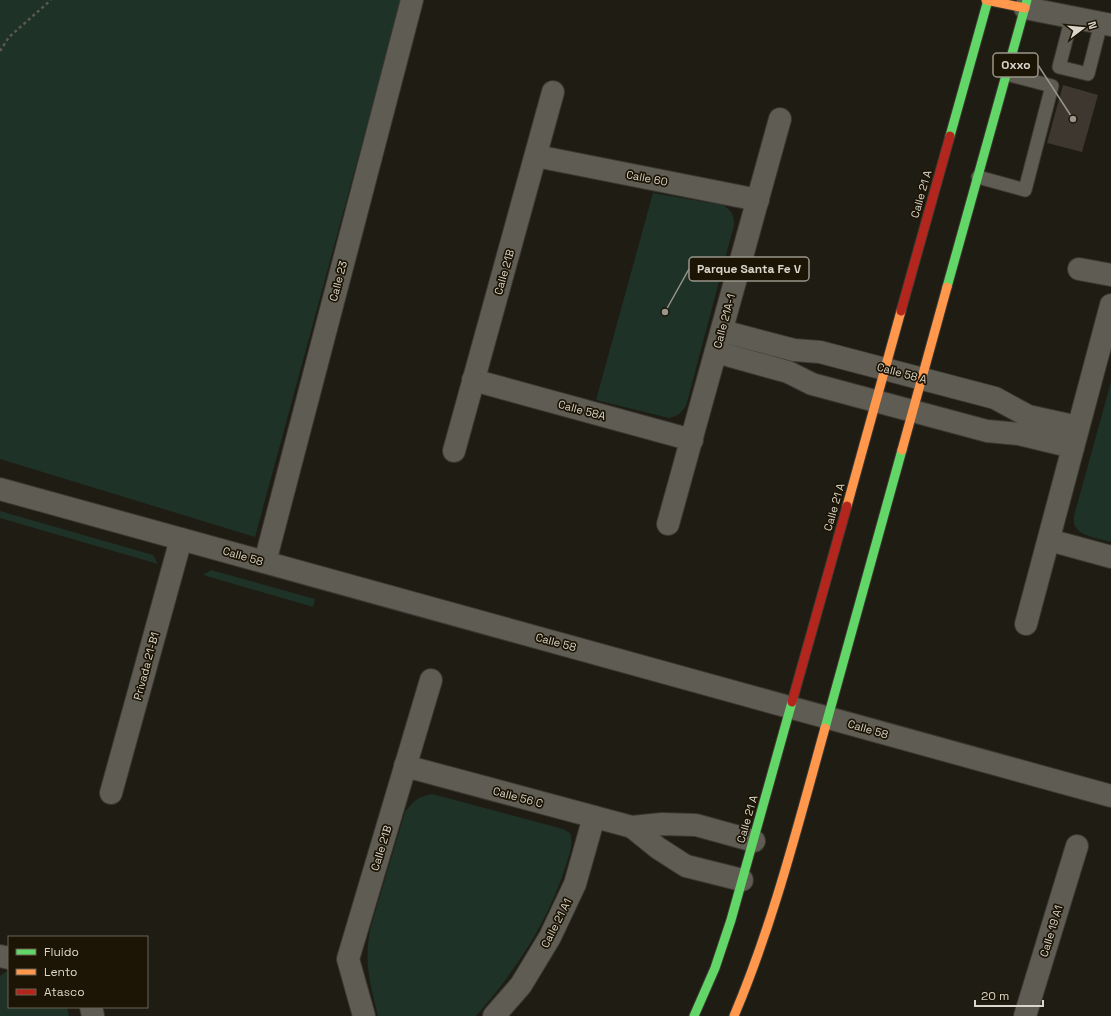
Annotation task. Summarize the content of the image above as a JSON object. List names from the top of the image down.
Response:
{
  "streets": {
    "main road": ["Calle 21 A"],
    "street": [
      "Calle 60",
      "Calle 21B",
      "Calle 23",
      "Calle 21A-1",
      "Calle 58 A",
      "Calle 58A",
      "Calle 58",
      "Privada 21-B1",
      "Calle 56 C",
      "Calle 21 A1",
      "Calle 19 A1"
    ]
  },
  "crossings": [
    ["Calle 60", "Calle 21B"],
    ["Calle 60", "Calle 21A-1"],
    ["Calle 21 A", "Calle 58 A"],
    ["Calle 21 A", "Calle 58"],
    ["Calle 21 A", "Calle 56 C"],
    ["Calle 21B", "Calle 58A"],
    ["Calle 21B", "Calle 56 C"],
    ["Calle 23", "Calle 58"],
    ["Calle 21A-1", "Calle 58 A"],
    ["Calle 21A-1", "Calle 58A"],
    ["Calle 58", "Privada 21-B1"],
    ["Calle 56 C", "Calle 21 A1"]
  ],
  "places": ["Oxxo", "Parque Santa Fe V"],
  "legend": ["Fluido", "Lento", "Atasco"],
  "scale_bar": "20 m",
  "north": "right"
}
